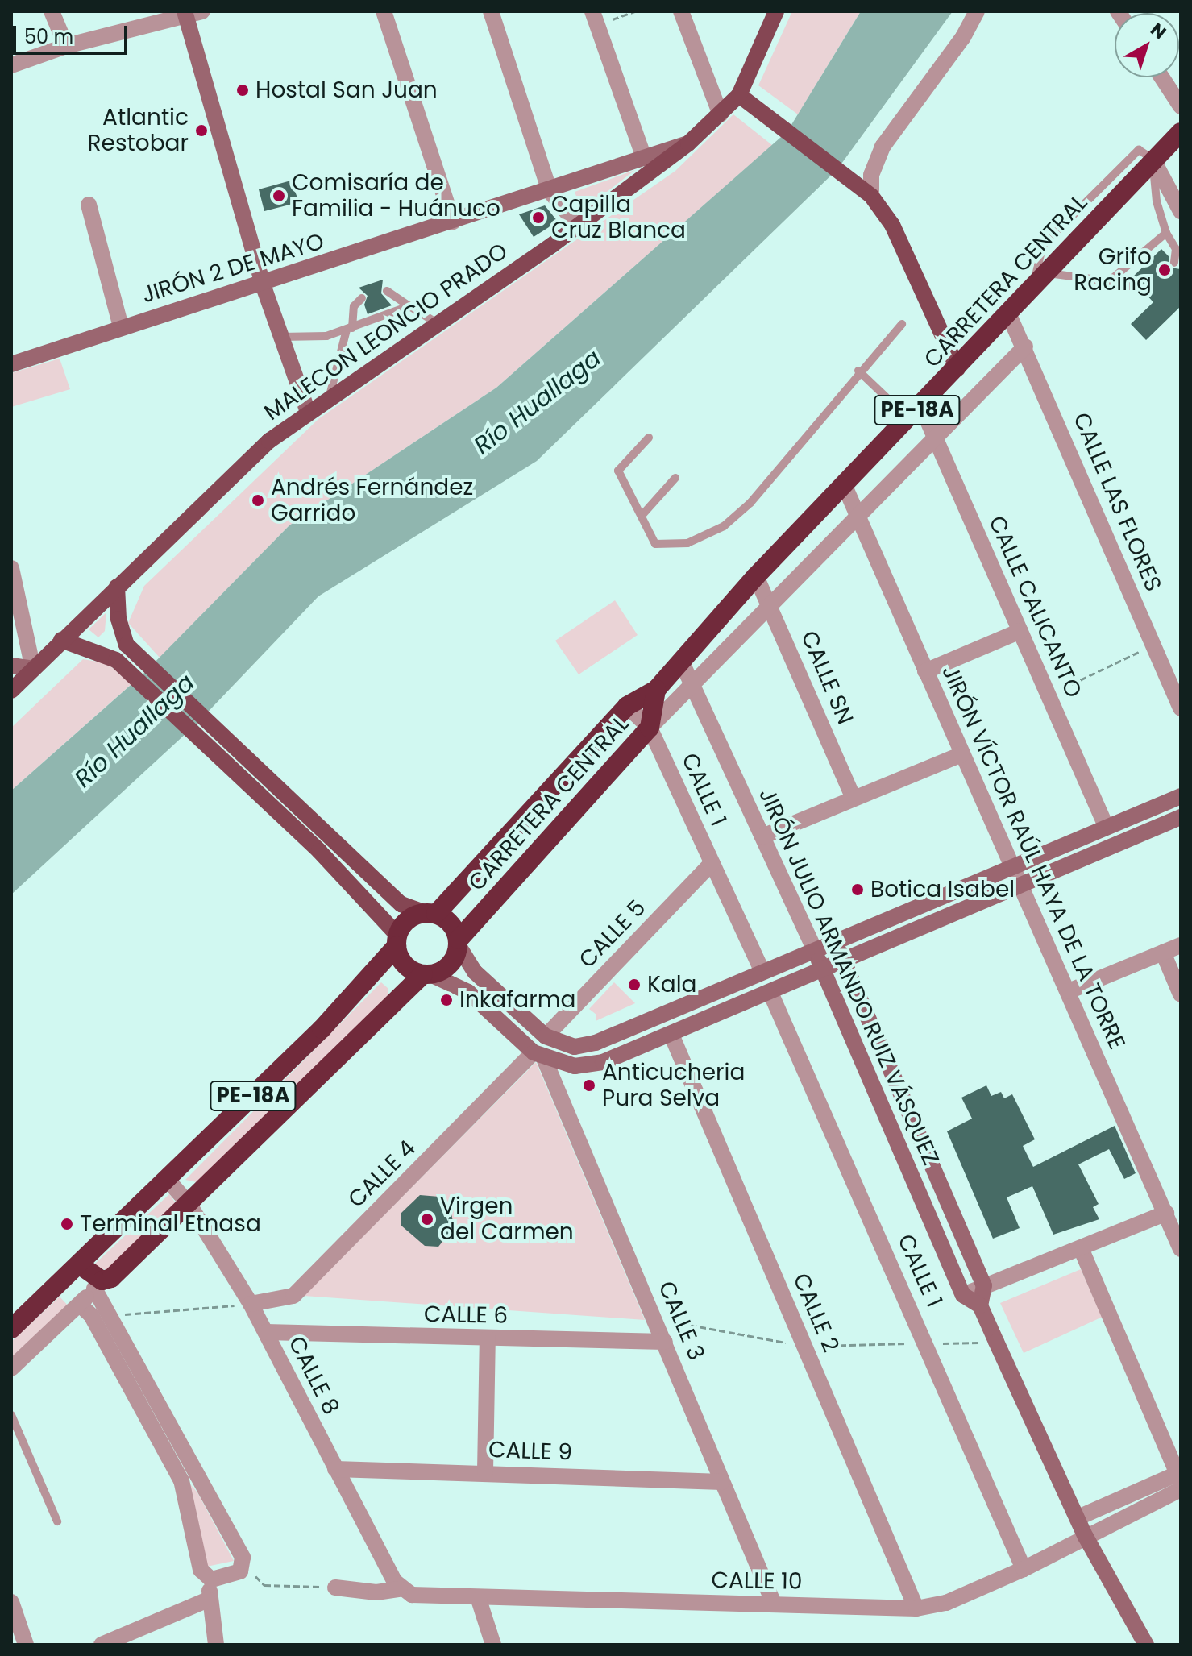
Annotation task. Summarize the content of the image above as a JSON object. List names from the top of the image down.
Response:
{
  "streets": {
    "highway": ["CARRETERA CENTRAL", "PE-18A"],
    "main road": ["MALECON LEONCIO PRADO"],
    "street": [
      "JIRÓN 2 DE MAYO",
      "CALLE LAS FLORES",
      "CALLE CALICANTO",
      "CALLE SN",
      "CALLE 1",
      "JIRÓN VÍCTOR RAÚL HAYA DE LA TORRE",
      "CALLE 5",
      "JIRÓN JULIO ARMANDO RUIZ VÁSQUEZ",
      "CALLE 4",
      "CALLE 2",
      "CALLE 6",
      "CALLE 3",
      "CALLE 8",
      "CALLE 9",
      "CALLE 10"
    ]
  },
  "crossings": [
    ["JIRÓN 2 DE MAYO", "MALECON LEONCIO PRADO"],
    ["CARRETERA CENTRAL", "PE-18A"],
    ["CARRETERA CENTRAL", "CALLE LAS FLORES"],
    ["CARRETERA CENTRAL", "CALLE CALICANTO"],
    ["CARRETERA CENTRAL", "CALLE SN"],
    ["CARRETERA CENTRAL", "CALLE 1"],
    ["CARRETERA CENTRAL", "JIRÓN VÍCTOR RAÚL HAYA DE LA TORRE"],
    ["CARRETERA CENTRAL", "JIRÓN JULIO ARMANDO RUIZ VÁSQUEZ"],
    ["PE-18A", "CALLE 8"],
    ["CALLE 1", "CALLE 5"],
    ["CALLE 1", "CALLE 10"],
    ["CALLE 4", "CALLE 3"],
    ["CALLE 4", "CALLE 8"],
    ["CALLE 2", "CALLE 10"],
    ["CALLE 6", "CALLE 3"],
    ["CALLE 6", "CALLE 8"],
    ["CALLE 3", "CALLE 9"],
    ["CALLE 3", "CALLE 10"],
    ["CALLE 8", "CALLE 9"],
    ["CALLE 8", "CALLE 10"]
  ],
  "water": ["Río Huallaga"],
  "places": [
    "Hostal San Juan",
    "Atlantic Restobar",
    "Comisaría de Familia - Huánuco",
    "Capilla Cruz Blanca",
    "Grifo Racing",
    "Andrés Fernández Garrido",
    "Botica Isabel",
    "Kala",
    "Inkafarma",
    "Anticucheria Pura Selva",
    "Virgen del Carmen",
    "Terminal Etnasa"
  ],
  "scale_bar": "50 m",
  "north": "top right"
}
